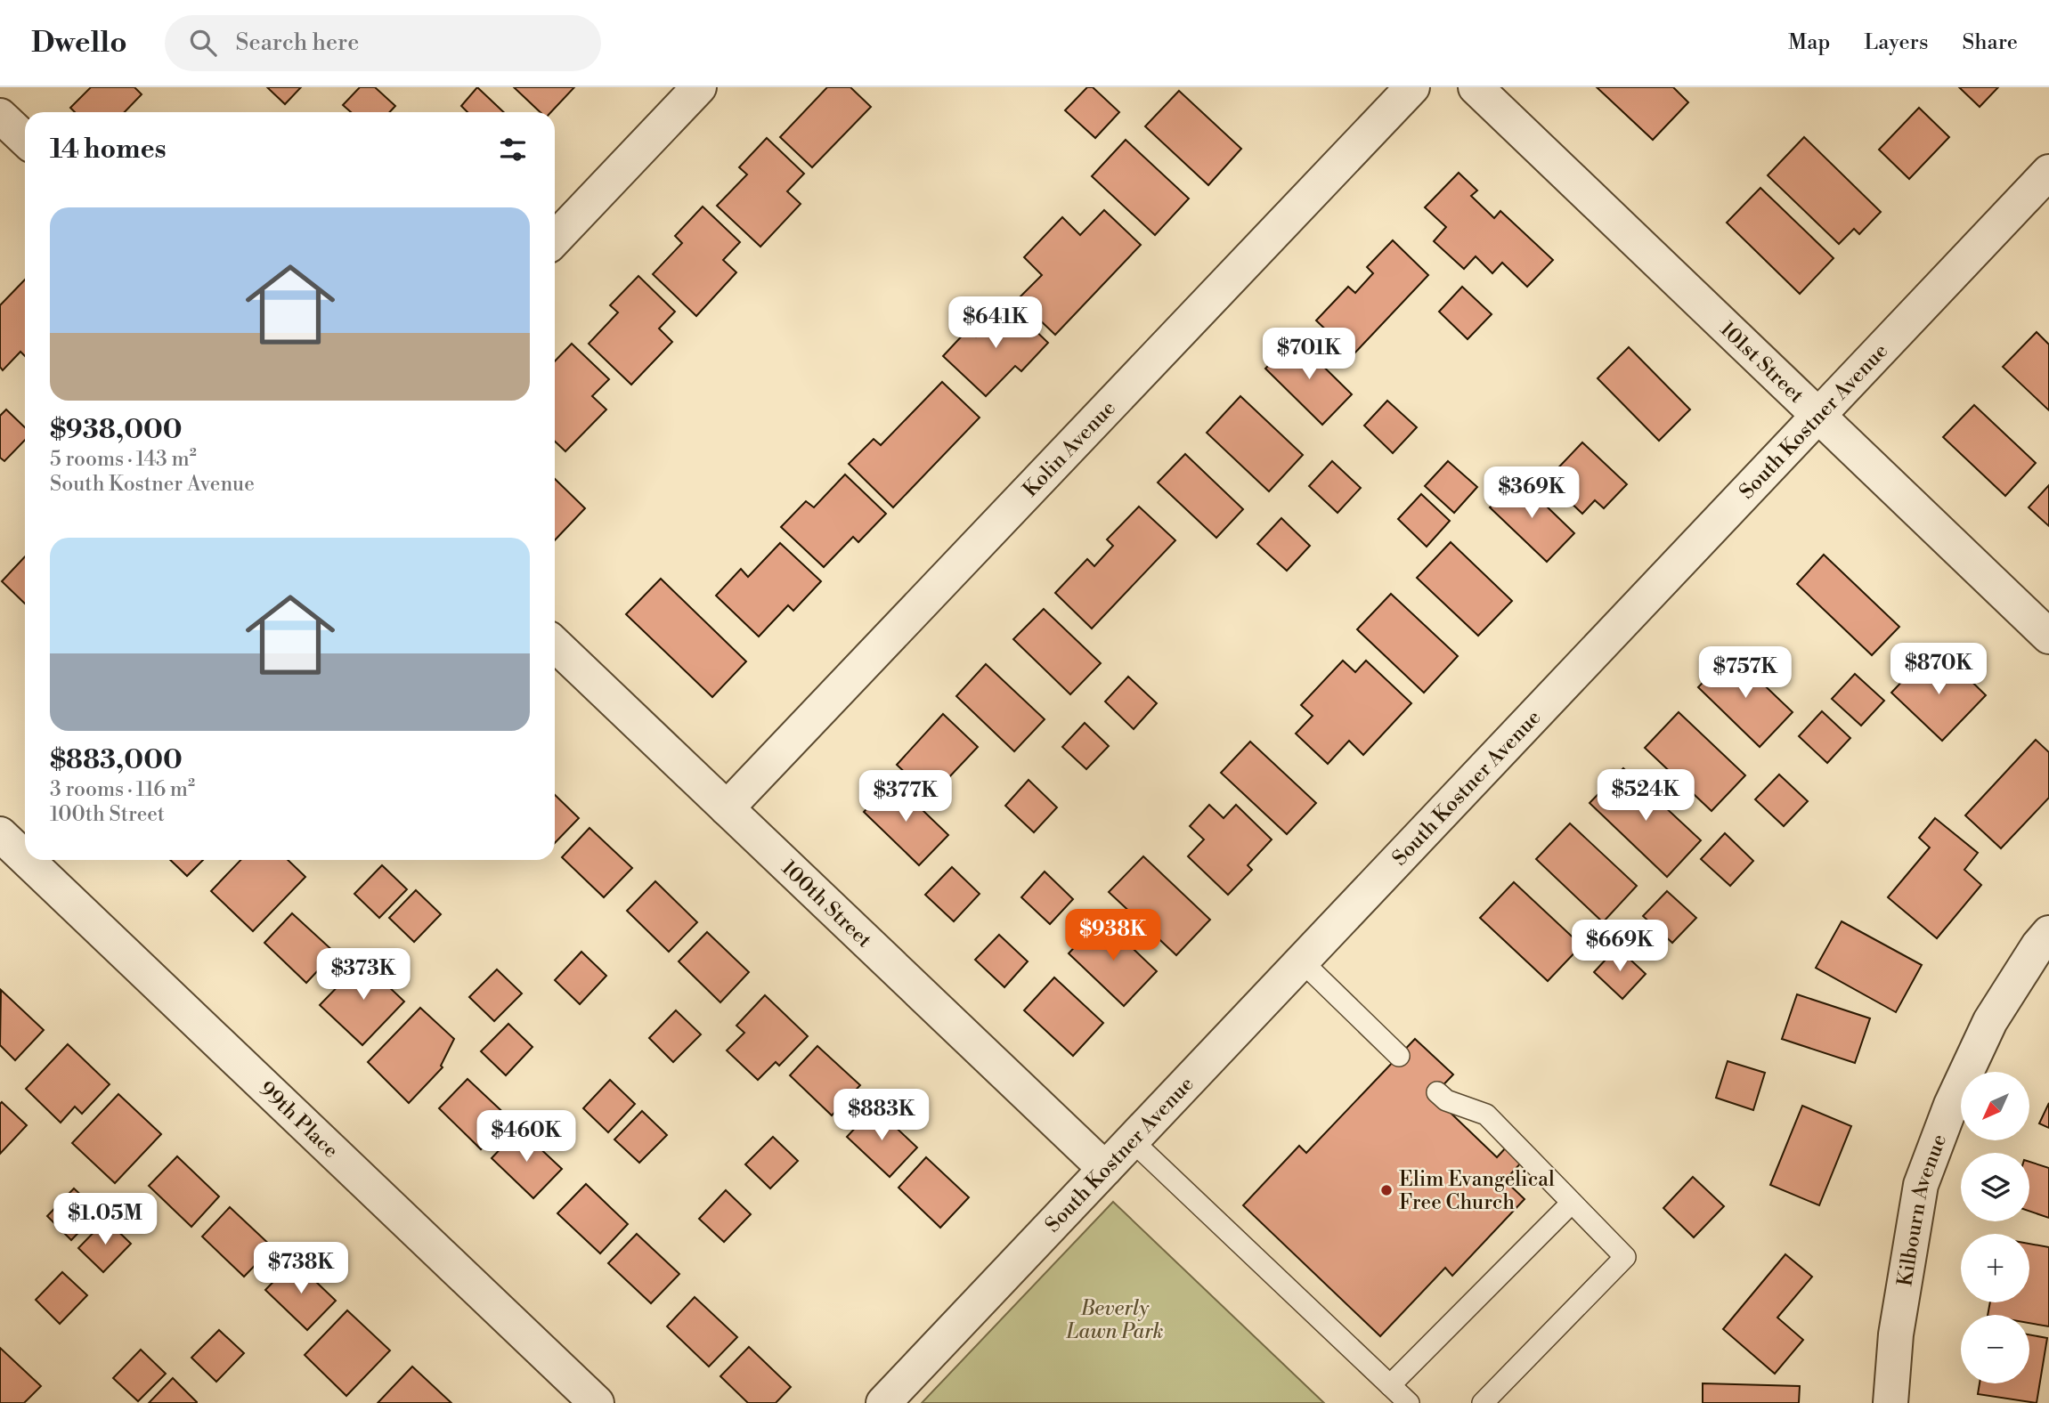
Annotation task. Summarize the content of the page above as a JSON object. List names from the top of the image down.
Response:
{
  "streets": {
    "street": [
      "101st Street",
      "South Kostner Avenue",
      "Kolin Avenue",
      "100th Street",
      "99th Place",
      "Kilbourn Avenue"
    ]
  },
  "crossings": [
    ["101st Street", "South Kostner Avenue"],
    ["South Kostner Avenue", "100th Street"],
    ["Kolin Avenue", "100th Street"]
  ],
  "parks": ["Beverly Lawn Park"],
  "places": ["Elim Evangelical Free Church"],
  "north": "bottom left",
  "page": {
    "header": "Dwello",
    "search": "Search here",
    "nav": ["Map", "Layers", "Share"],
    "heading": "14 homes",
    "list": [
      {
        "name": "$938,000",
        "note": "5 rooms · 143 m² · South Kostner Avenue"
      },
      {
        "name": "$883,000",
        "note": "3 rooms · 116 m² · 100th Street"
      }
    ],
    "price": [
      "$641K",
      "$701K",
      "$369K",
      "$870K",
      "$757K",
      "$524K",
      "$377K",
      "$938K",
      "$669K",
      "$373K",
      "$883K",
      "$460K",
      "$1.05M",
      "$738K"
    ],
    "map_buttons": ["+", "−"]
  }
}
